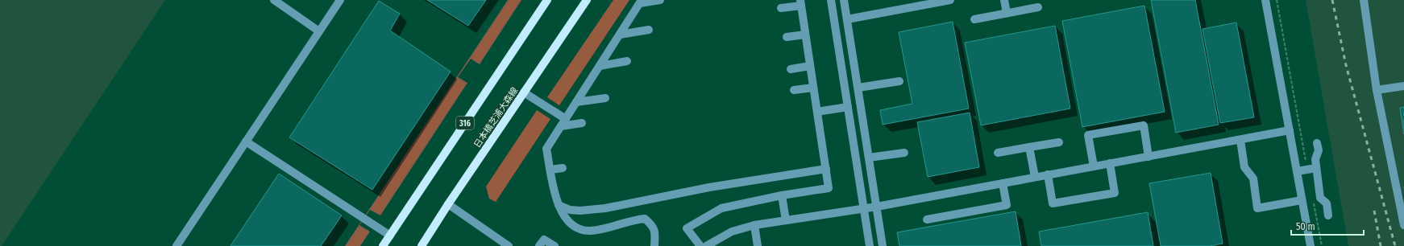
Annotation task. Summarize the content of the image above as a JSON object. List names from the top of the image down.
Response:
{
  "streets": {
    "main road": ["日本橋芝浦大森線", "316"]
  },
  "scale_bar": "50 m"
}
